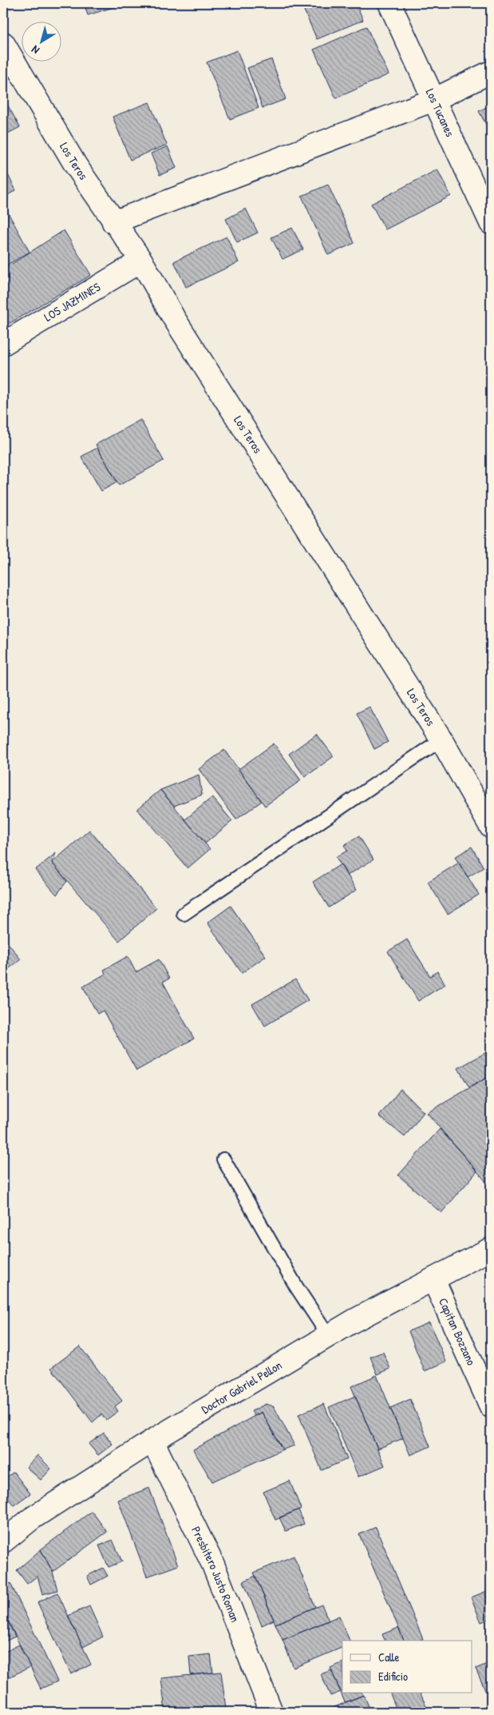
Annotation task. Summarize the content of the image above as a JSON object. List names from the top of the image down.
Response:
{
  "streets": {
    "street": [
      "Los Tucanes",
      "Los Teros",
      "LOS JAZMINES",
      "Capitan Bozzano",
      "Doctor Gabriel Pellon",
      "Presbitero Justo Roman"
    ]
  },
  "crossings": [
    ["Los Teros", "LOS JAZMINES"],
    ["Capitan Bozzano", "Doctor Gabriel Pellon"],
    ["Doctor Gabriel Pellon", "Presbitero Justo Roman"]
  ],
  "legend": ["Calle", "Edificio"],
  "north": "bottom left"
}
